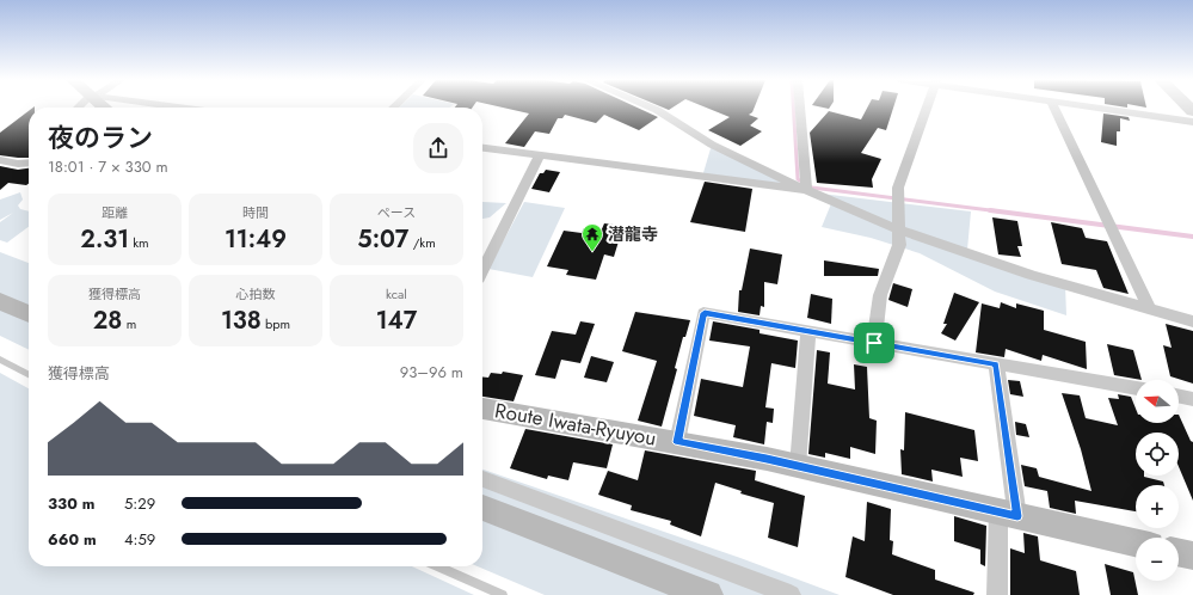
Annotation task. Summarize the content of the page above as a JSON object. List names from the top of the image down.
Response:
{
  "streets": {
    "main road": ["Route Iwata-Ryuyou"]
  },
  "places": {
    "temple": ["潜龍寺"]
  },
  "north": "left",
  "page": {
    "heading": ["夜のラン", "18:01 · 7 × 330 m"],
    "stats": [
      ["距離", "2.31 km"],
      ["時間", "11:49"],
      ["ペース", "5:07 /km"],
      ["獲得標高", "28 m"],
      ["心拍数", "138 bpm"],
      ["kcal", "147"]
    ],
    "chart": ["獲得標高", "93–96 m"],
    "map_buttons": ["+", "−"],
    "list": [
      {
        "name": "330 m",
        "note": "5:29"
      },
      {
        "name": "660 m",
        "note": "4:59"
      }
    ]
  }
}
